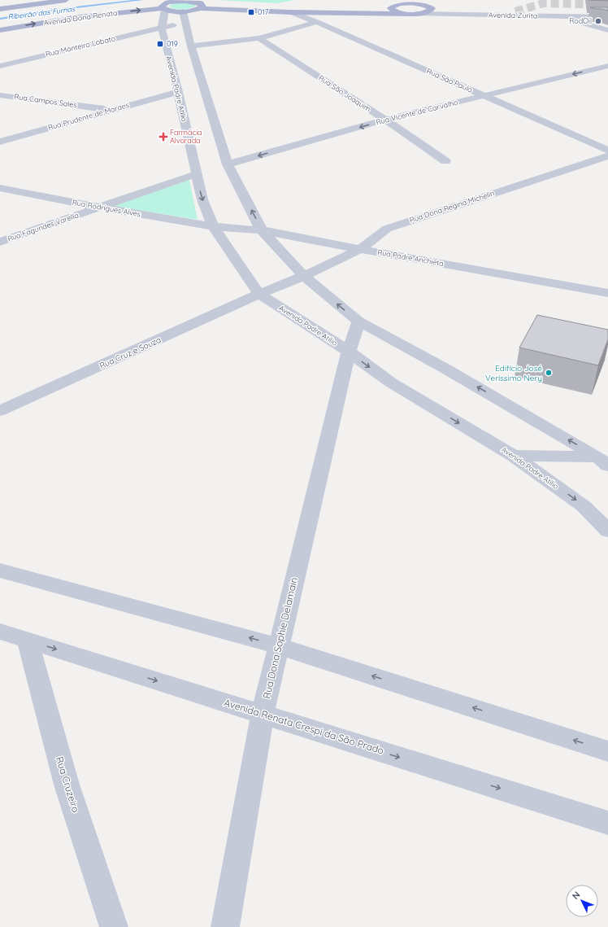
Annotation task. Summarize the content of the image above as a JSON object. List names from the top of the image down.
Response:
{
  "streets": {
    "main road": ["Avenida Dona Renata"],
    "street": [
      "Avenida Zurita",
      "Rua Monteiro Lobato",
      "Rua São Paulo",
      "Avenida Padre Atílio",
      "Rua São Joaquim",
      "Rua Campos Sales",
      "Rua Vicente de Carvalho",
      "Rua Prudente de Moraes",
      "Rua Dona Regina Michelin",
      "Rua Rodrigues Alves",
      "Rua Fagundes Varella",
      "Rua Padre Anchieta",
      "Rua Cruz e Souza",
      "Rua Dona Sophie Delamain",
      "Avenida Renata Crespi da São Prado",
      "Rua Cruzeiro"
    ]
  },
  "crossings": [
    ["Avenida Dona Renata", "Rua Monteiro Lobato"],
    ["Avenida Dona Renata", "Avenida Padre Atílio"],
    ["Rua Monteiro Lobato", "Avenida Padre Atílio"],
    ["Rua São Paulo", "Rua Vicente de Carvalho"],
    ["Avenida Padre Atílio", "Rua Prudente de Moraes"],
    ["Avenida Padre Atílio", "Rua Rodrigues Alves"],
    ["Avenida Padre Atílio", "Rua Fagundes Varella"],
    ["Avenida Padre Atílio", "Rua Padre Anchieta"],
    ["Avenida Padre Atílio", "Rua Cruz e Souza"],
    ["Avenida Padre Atílio", "Rua Dona Sophie Delamain"],
    ["Rua São Joaquim", "Rua Vicente de Carvalho"],
    ["Rua Campos Sales", "Rua Prudente de Moraes"],
    ["Rua Dona Regina Michelin", "Rua Padre Anchieta"],
    ["Rua Dona Regina Michelin", "Rua Cruz e Souza"],
    ["Rua Rodrigues Alves", "Rua Fagundes Varella"],
    ["Rua Rodrigues Alves", "Rua Padre Anchieta"],
    ["Rua Dona Sophie Delamain", "Avenida Renata Crespi da São Prado"],
    ["Avenida Renata Crespi da São Prado", "Rua Cruzeiro"]
  ],
  "water": ["Ribeirão das Furnas"],
  "places": {
    "transit": ["017", "019"],
    "other": ["RodOil", "Edifício José Veríssimo Nery"],
    "health": ["Farmácia Alvorada"]
  },
  "north": "top left"
}
